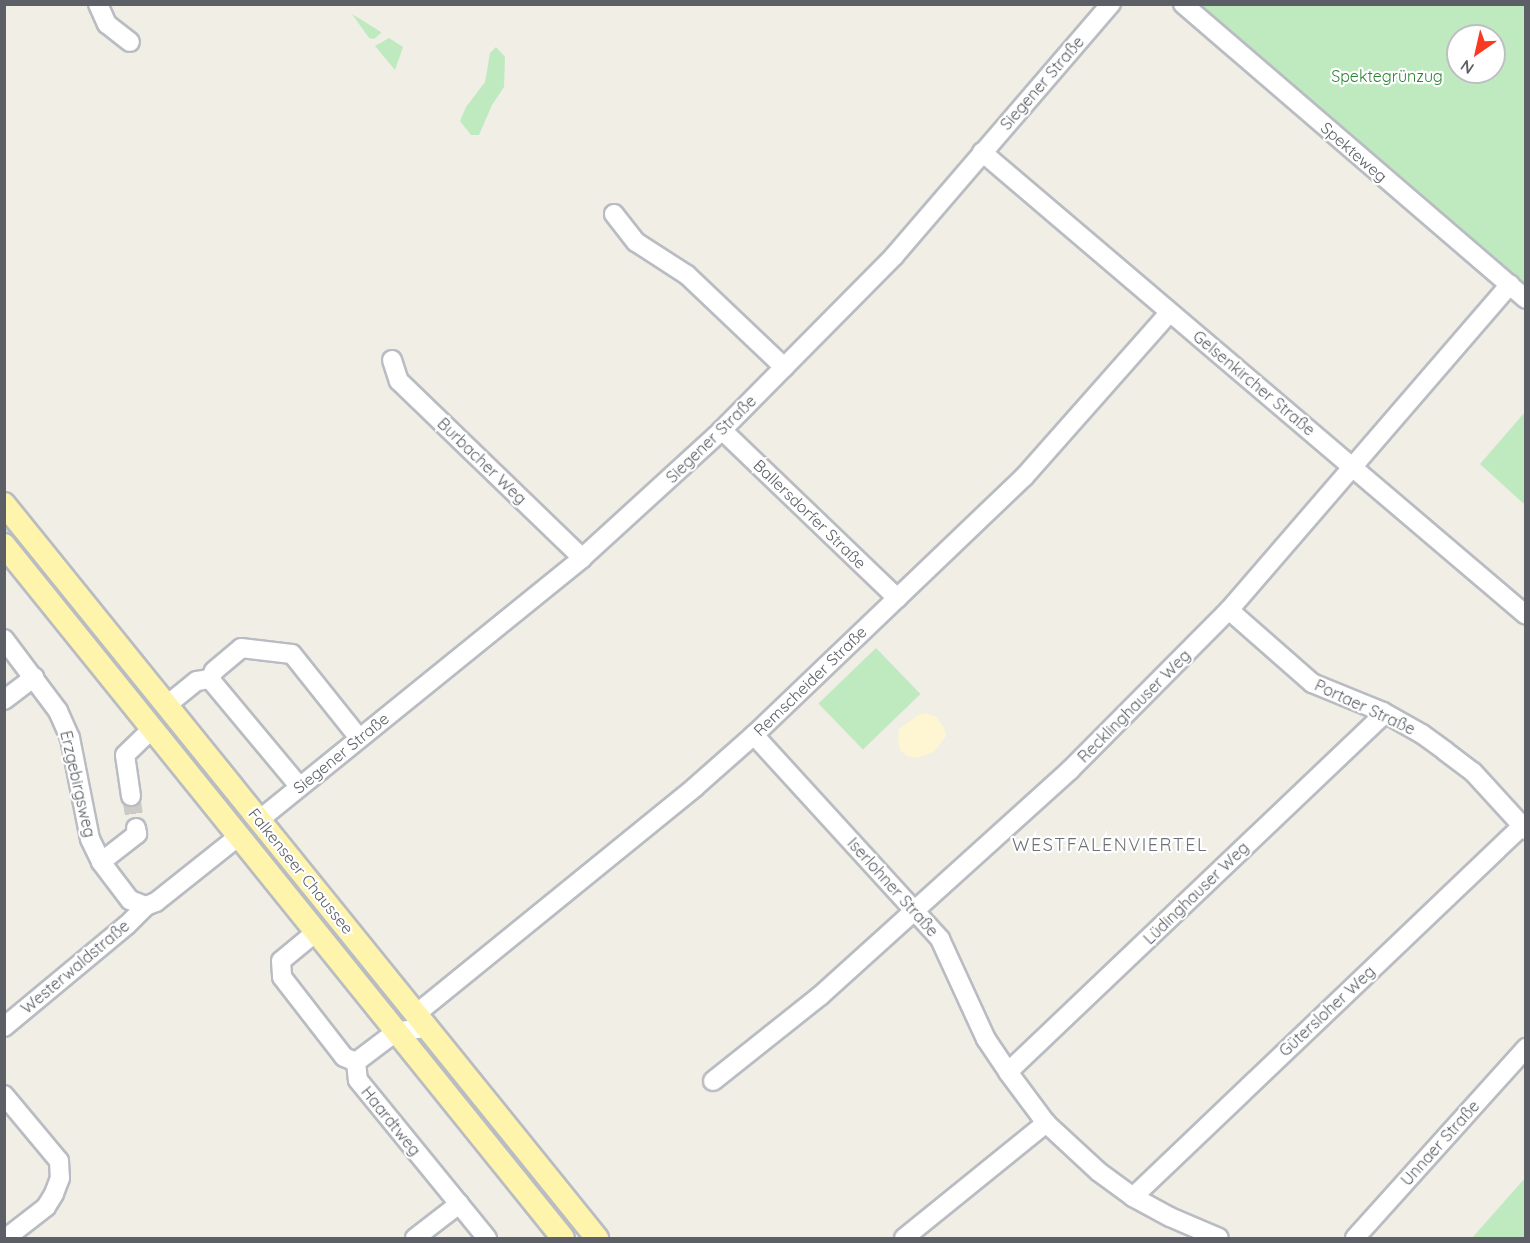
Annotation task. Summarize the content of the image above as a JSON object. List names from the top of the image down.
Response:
{
  "streets": {
    "main road": ["Falkenseer Chaussee"],
    "street": [
      "Siegener Straße",
      "Spekteweg",
      "Gelsenkircher Straße",
      "Burbacher Weg",
      "Ballersdorfer Straße",
      "Remscheider Straße",
      "Recklinghauser Weg",
      "Portaer Straße",
      "Erzgebirgsweg",
      "Iserlohner Straße",
      "Lüdinghauser Weg",
      "Westerwaldstraße",
      "Gütersloher Weg",
      "Haardtweg",
      "Unnaer Straße"
    ]
  },
  "crossings": [
    ["Siegener Straße", "Gelsenkircher Straße"],
    ["Siegener Straße", "Burbacher Weg"],
    ["Siegener Straße", "Ballersdorfer Straße"],
    ["Siegener Straße", "Falkenseer Chaussee"],
    ["Spekteweg", "Recklinghauser Weg"],
    ["Gelsenkircher Straße", "Remscheider Straße"],
    ["Gelsenkircher Straße", "Recklinghauser Weg"],
    ["Ballersdorfer Straße", "Remscheider Straße"],
    ["Remscheider Straße", "Falkenseer Chaussee"],
    ["Remscheider Straße", "Iserlohner Straße"],
    ["Recklinghauser Weg", "Portaer Straße"],
    ["Recklinghauser Weg", "Iserlohner Straße"],
    ["Portaer Straße", "Lüdinghauser Weg"],
    ["Portaer Straße", "Gütersloher Weg"],
    ["Erzgebirgsweg", "Westerwaldstraße"],
    ["Falkenseer Chaussee", "Westerwaldstraße"],
    ["Iserlohner Straße", "Lüdinghauser Weg"],
    ["Iserlohner Straße", "Gütersloher Weg"]
  ],
  "districts": ["WESTFALENVIERTEL"],
  "parks": ["Spektegrünzug"],
  "north": "bottom left"
}
